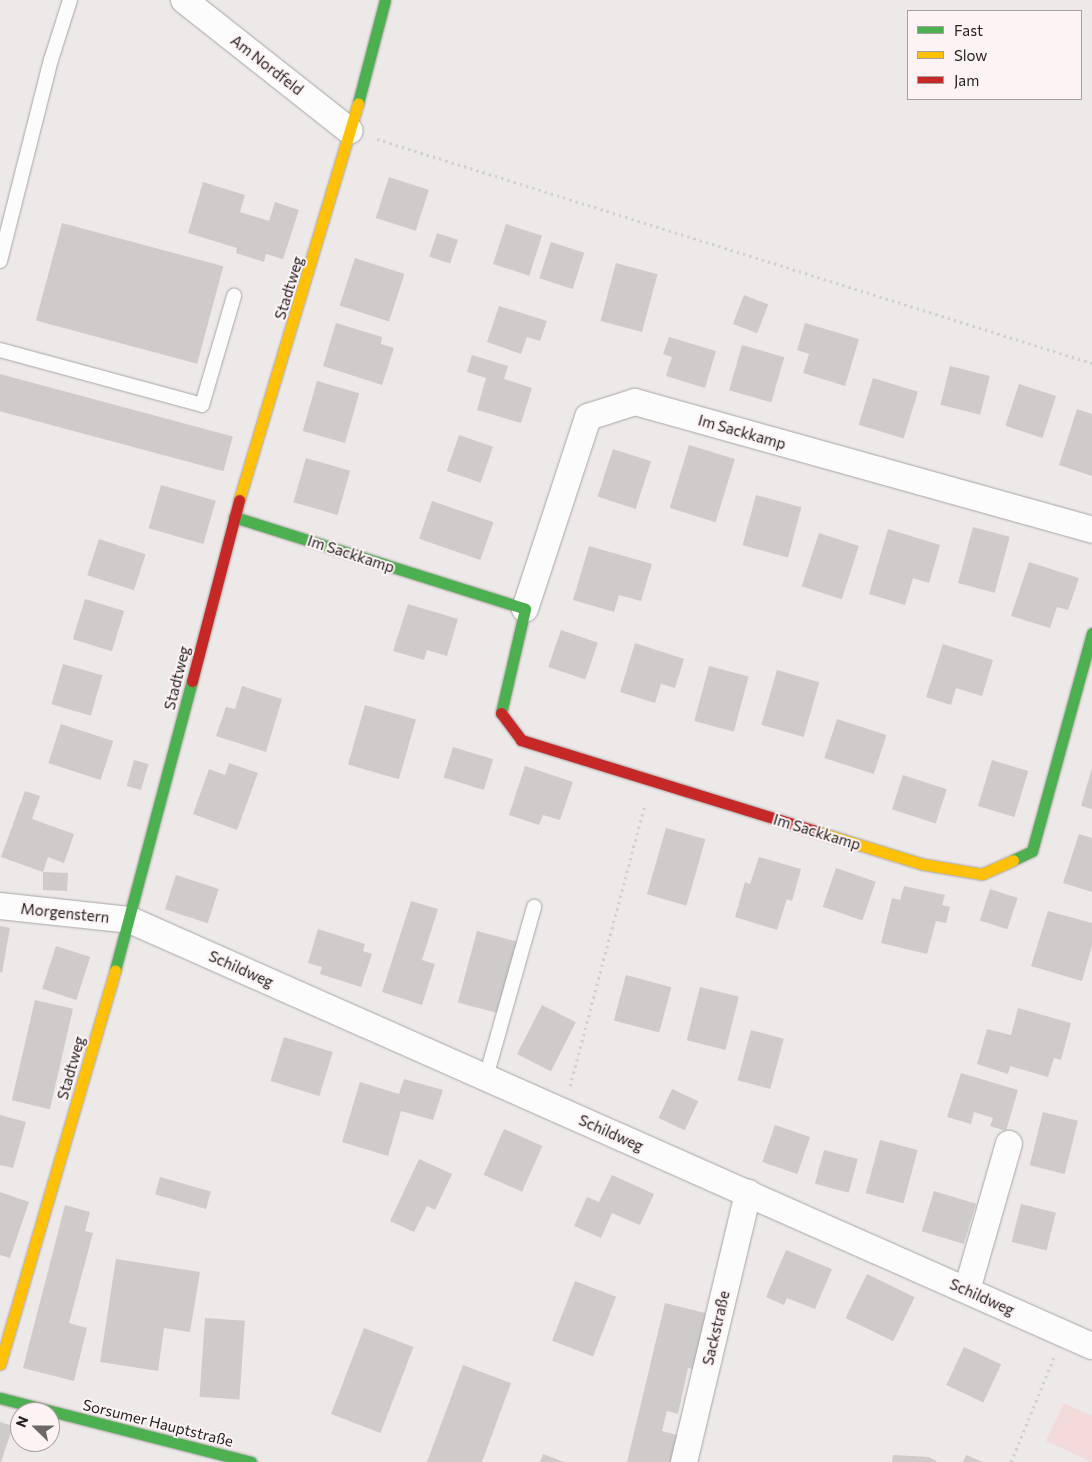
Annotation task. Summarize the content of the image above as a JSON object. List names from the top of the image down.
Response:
{
  "streets": {
    "street": [
      "Am Nordfeld",
      "Stadtweg",
      "Im Sackkamp",
      "Morgenstern",
      "Schildweg",
      "Sackstraße",
      "Sorsumer Hauptstraße"
    ]
  },
  "crossings": [
    ["Am Nordfeld", "Stadtweg"],
    ["Stadtweg", "Im Sackkamp"],
    ["Stadtweg", "Morgenstern"],
    ["Stadtweg", "Schildweg"],
    ["Morgenstern", "Schildweg"],
    ["Schildweg", "Sackstraße"]
  ],
  "legend": ["Fast", "Slow", "Jam"],
  "north": "left"
}
